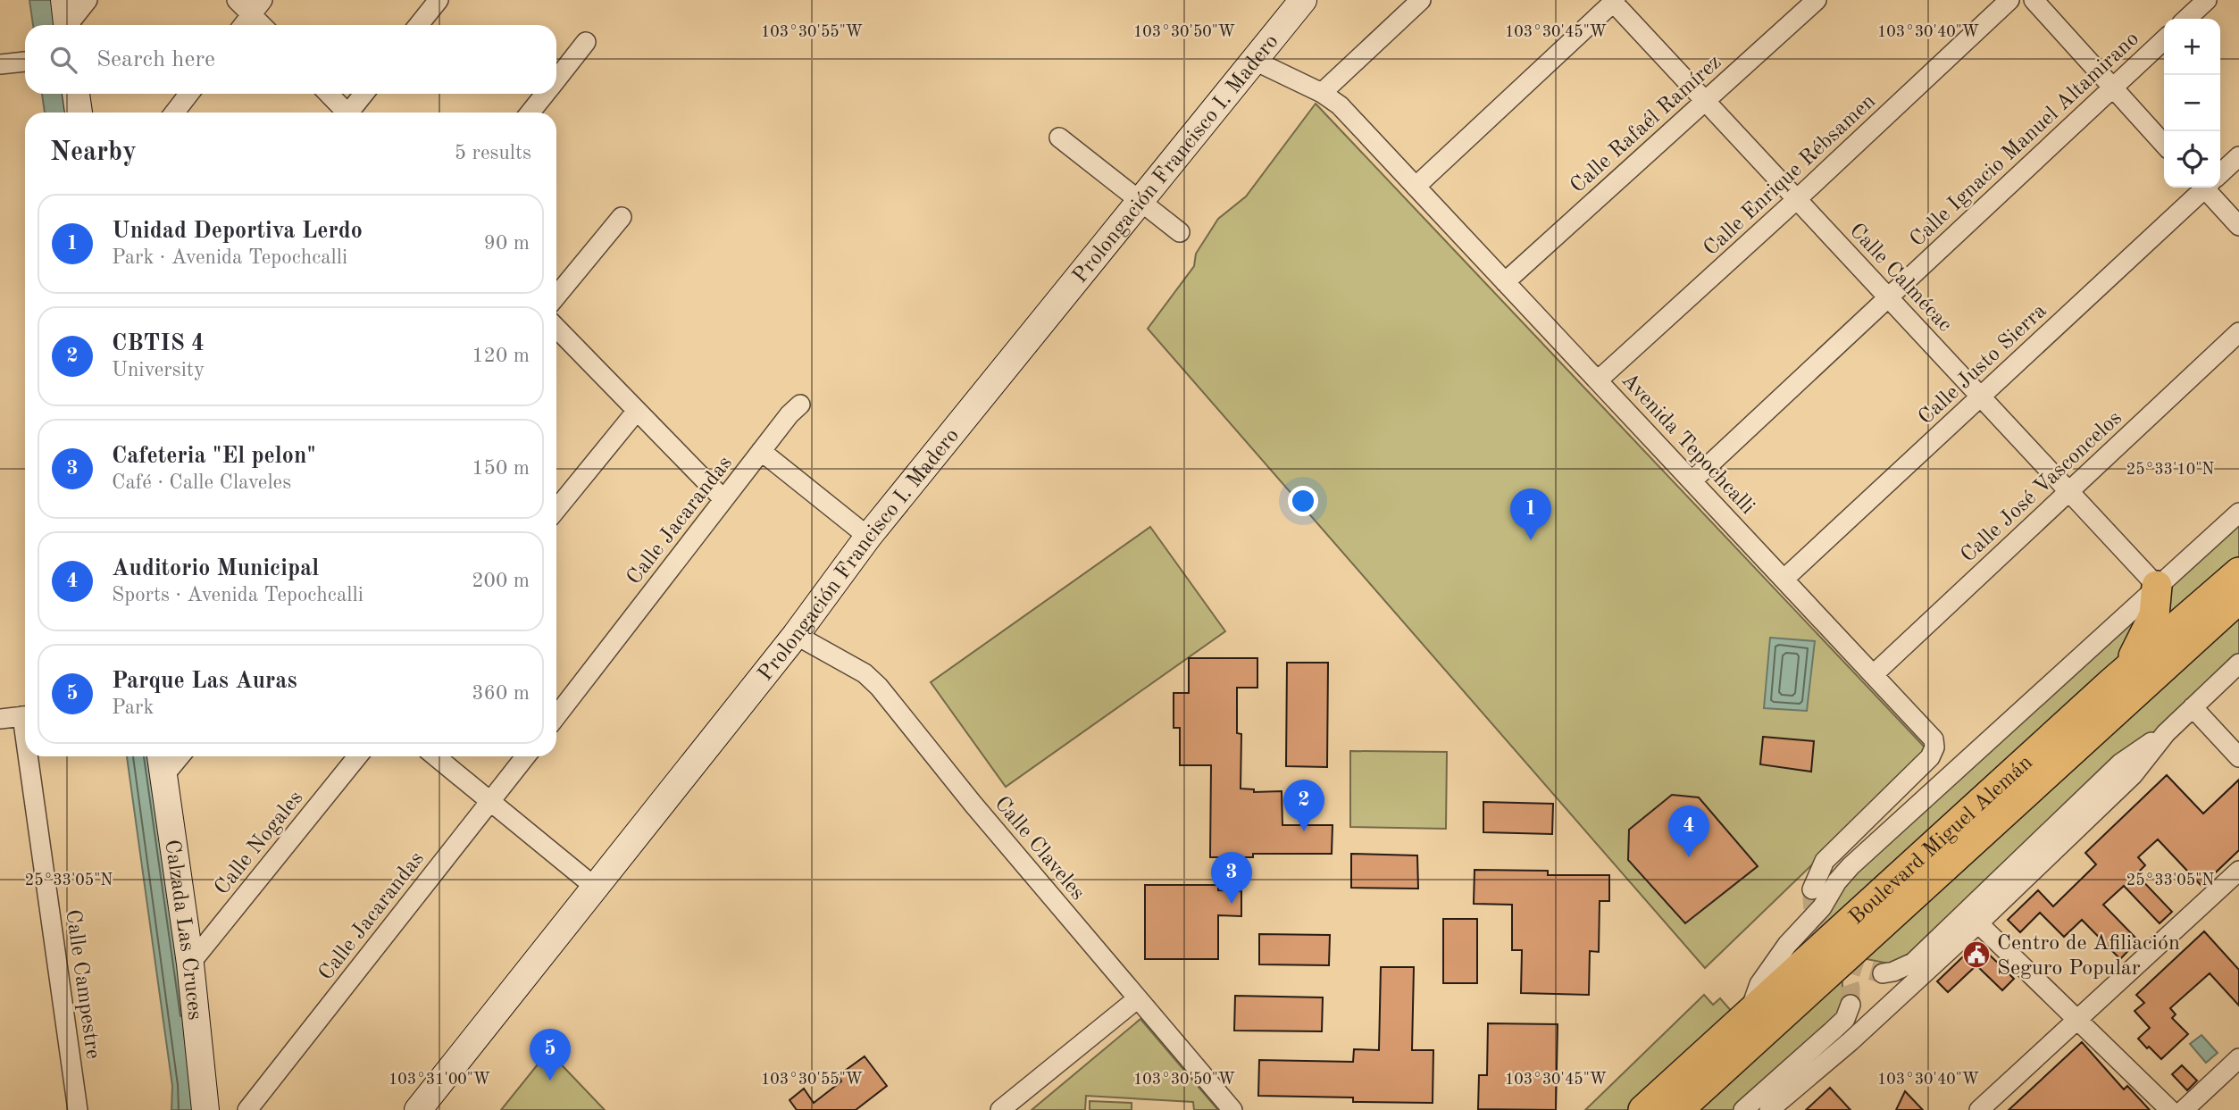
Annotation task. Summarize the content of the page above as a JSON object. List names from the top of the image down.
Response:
{
  "streets": {
    "main road": ["Prolongación Francisco I. Madero", "Boulevard Miguel Alemán", "Calzada Las Cruces"],
    "street": [
      "Calle Rafaél Ramírez",
      "Calle Ignacio Manuel Altamirano",
      "Calle Enrique Rébsamen",
      "Calle Calmécac",
      "Calle Justo Sierra",
      "Avenida Tepochcalli",
      "Calle José Vasconcelos",
      "Calle Jacarandas",
      "Calle Nogales",
      "Calle Claveles",
      "Calle Campestre"
    ]
  },
  "crossings": [
    ["Calle Rafaél Ramírez", "Calle Calmécac"],
    ["Calle Rafaél Ramírez", "Avenida Tepochcalli"],
    ["Calle Ignacio Manuel Altamirano", "Calle Calmécac"],
    ["Calle Ignacio Manuel Altamirano", "Avenida Tepochcalli"],
    ["Prolongación Francisco I. Madero", "Avenida Tepochcalli"],
    ["Prolongación Francisco I. Madero", "Calle Claveles"],
    ["Calle Enrique Rébsamen", "Calle Calmécac"],
    ["Calle Enrique Rébsamen", "Avenida Tepochcalli"],
    ["Calle Calmécac", "Calle Justo Sierra"],
    ["Calle Calmécac", "Calle José Vasconcelos"],
    ["Calle Justo Sierra", "Avenida Tepochcalli"],
    ["Avenida Tepochcalli", "Calle José Vasconcelos"],
    ["Calle Nogales", "Calzada Las Cruces"]
  ],
  "places": {
    "public building": ["Centro de Afiliación Seguro Popular"]
  },
  "page": {
    "map_buttons": ["+", "−"],
    "search": "Search here",
    "heading": ["Nearby", "5 results"],
    "list": [
      {
        "mark": "1",
        "name": "Unidad Deportiva Lerdo",
        "note": "Park · Avenida Tepochcalli",
        "value": "90 m"
      },
      {
        "mark": "2",
        "name": "CBTIS 4",
        "note": "University",
        "value": "120 m"
      },
      {
        "mark": "3",
        "name": "Cafeteria \"El pelon\"",
        "note": "Café · Calle Claveles",
        "value": "150 m"
      },
      {
        "mark": "4",
        "name": "Auditorio Municipal",
        "note": "Sports · Avenida Tepochcalli",
        "value": "200 m"
      },
      {
        "mark": "5",
        "name": "Parque Las Auras",
        "note": "Park",
        "value": "360 m"
      }
    ],
    "pins": [
      "1",
      "2",
      "4",
      "3",
      "5"
    ]
  },
  "coordinates": [
    "103°30'55\"W",
    "103°30'50\"W",
    "103°30'45\"W",
    "103°30'40\"W",
    "25°33'10\"N",
    "25°33'05\"N",
    "103°31'00\"W"
  ]
}
